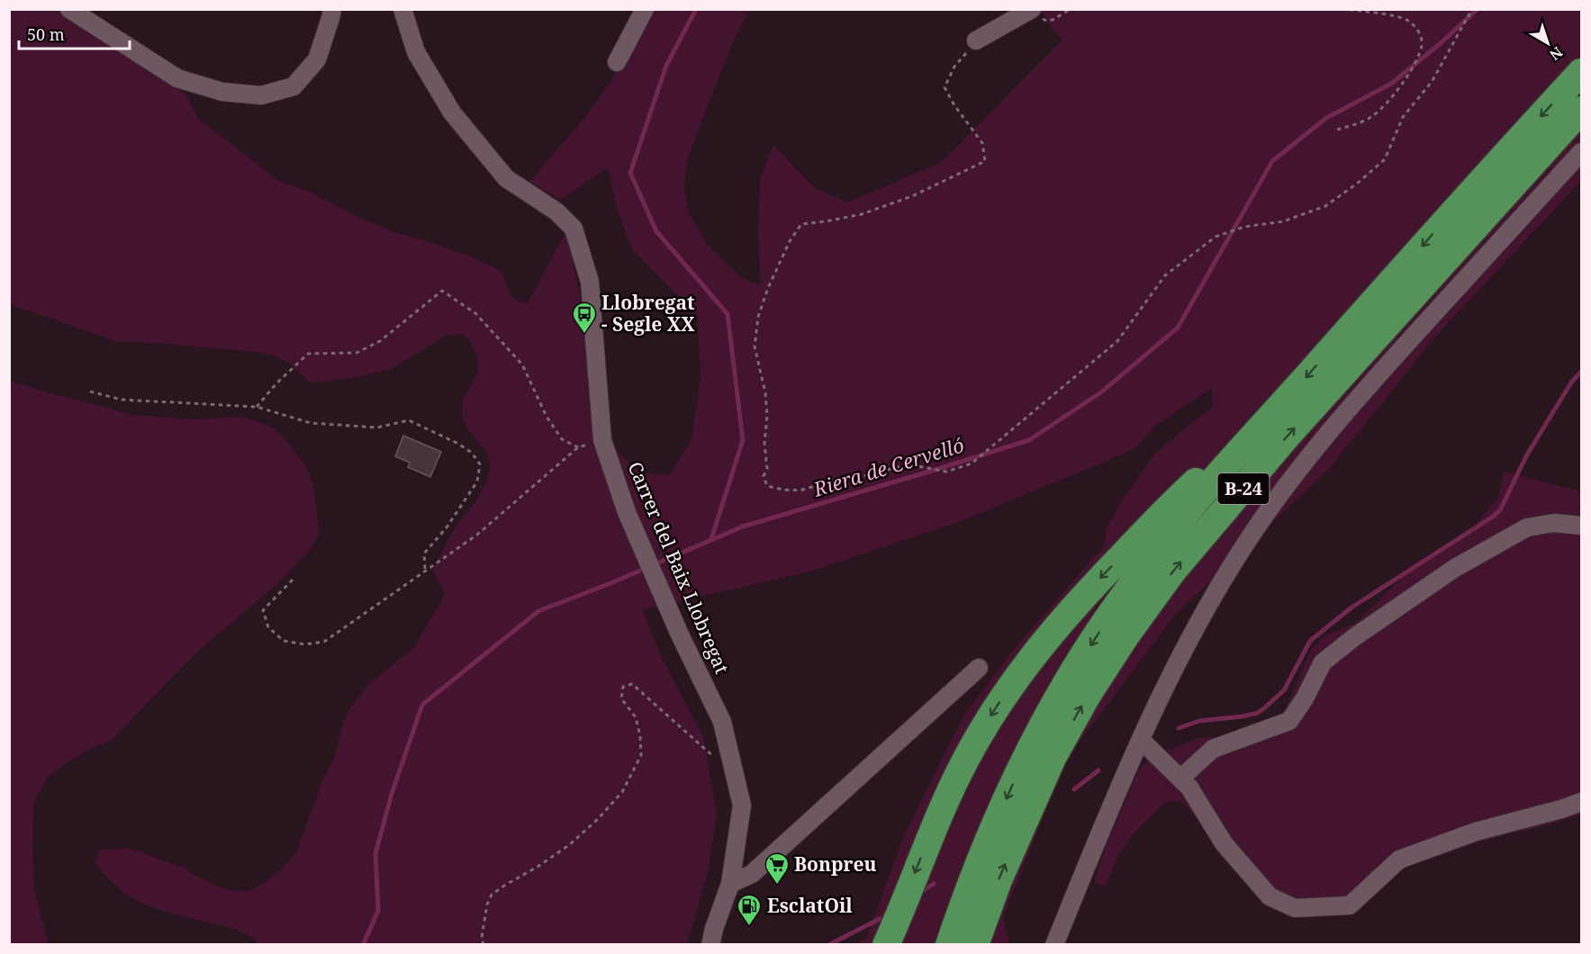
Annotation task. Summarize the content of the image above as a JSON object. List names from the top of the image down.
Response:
{
  "streets": {
    "highway": ["B-24"],
    "street": ["Carrer del Baix Llobregat"]
  },
  "water": ["Riera de Cervelló"],
  "places": {
    "bus stop": ["Llobregat - Segle XX"],
    "supermarket": ["Bonpreu"],
    "fuel station": ["EsclatOil"]
  },
  "scale_bar": "50 m",
  "north": "bottom right"
}
